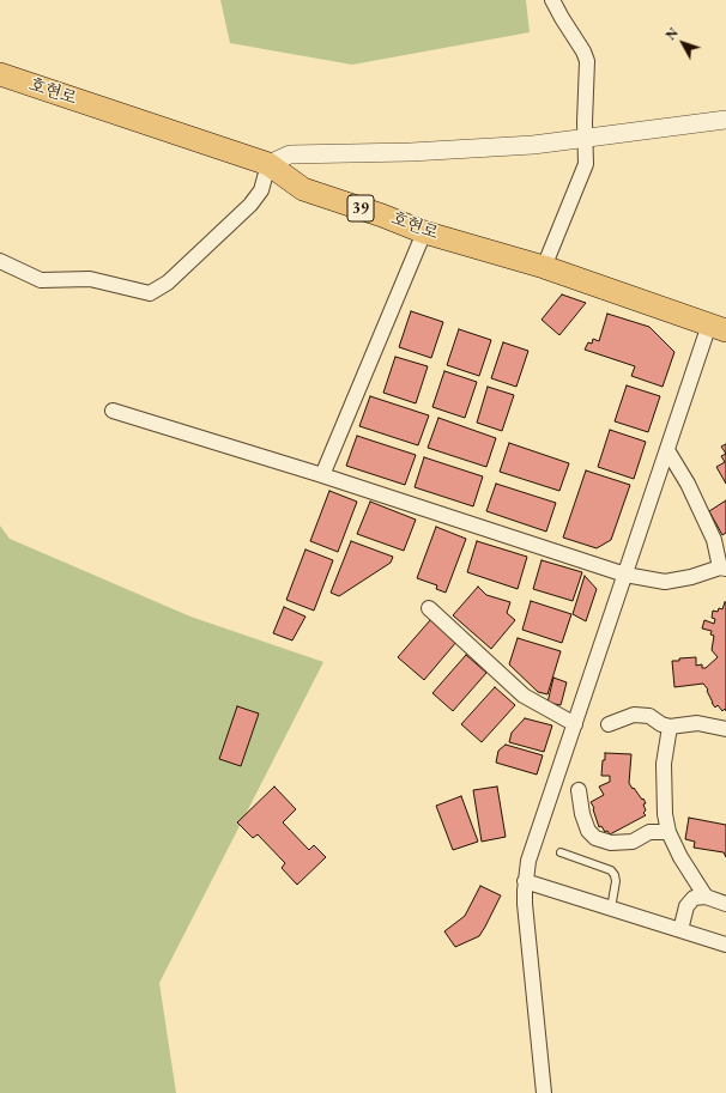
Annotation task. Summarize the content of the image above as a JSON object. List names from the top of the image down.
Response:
{
  "streets": {
    "main road": ["호현로", "39"]
  },
  "north": "top left"
}
